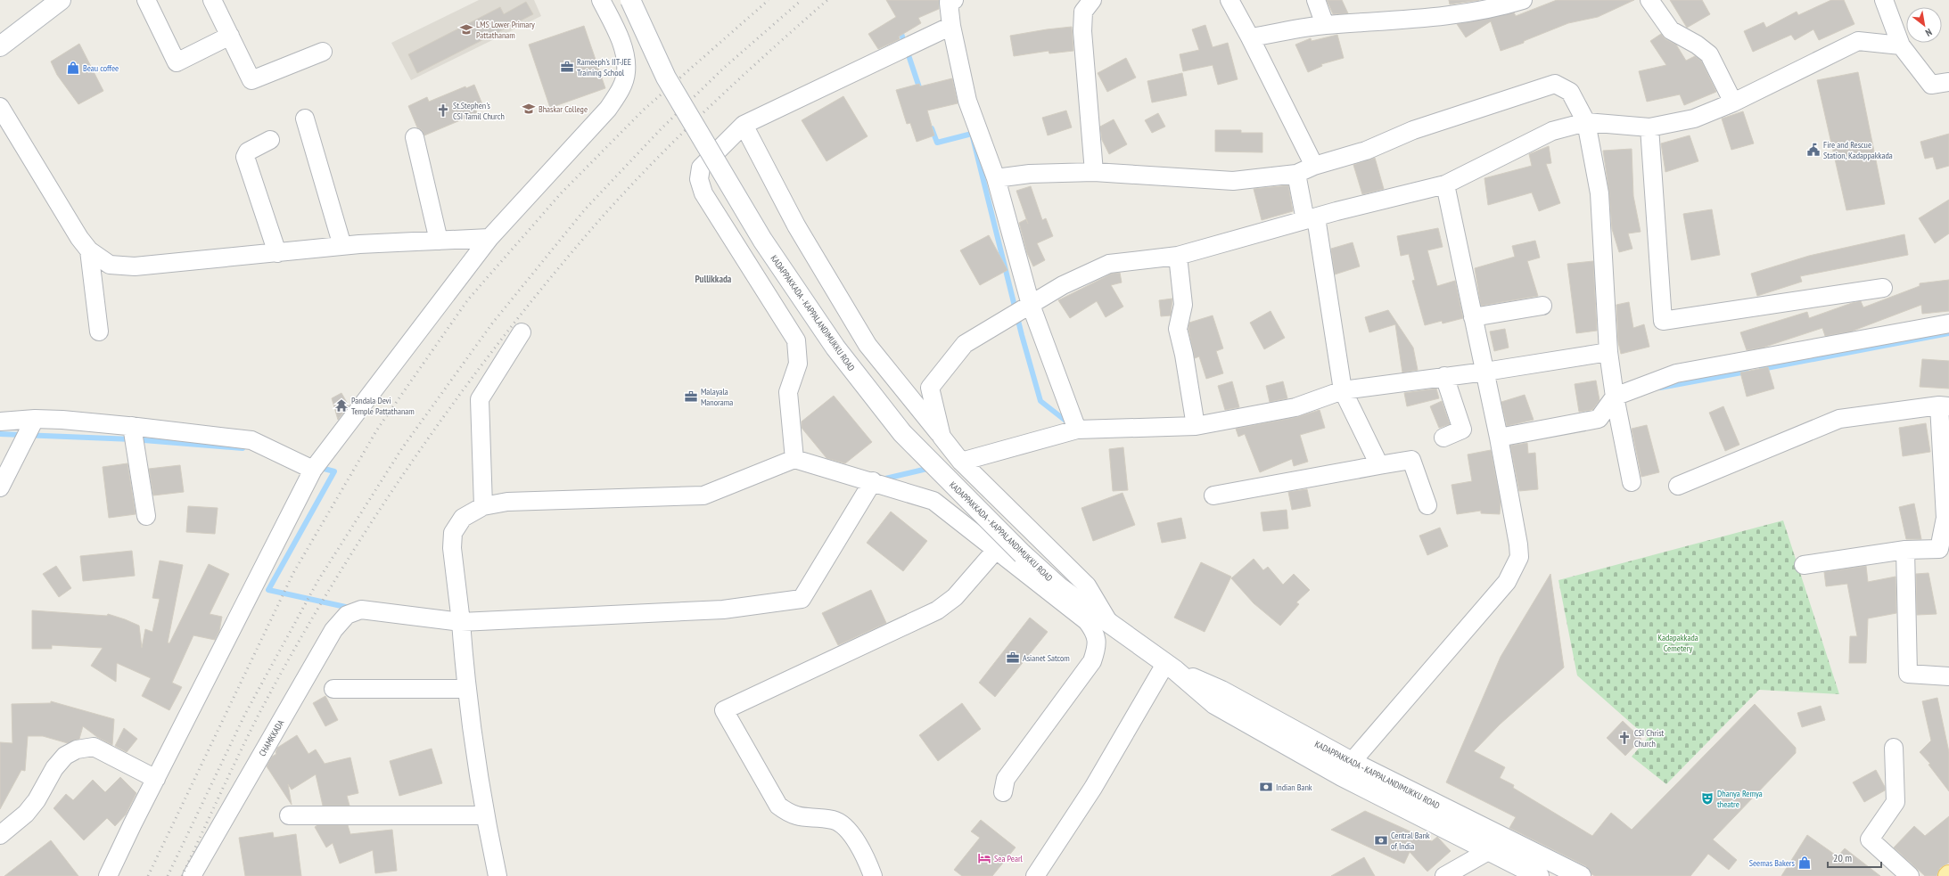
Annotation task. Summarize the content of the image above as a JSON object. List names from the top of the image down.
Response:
{
  "streets": {
    "main road": ["KADAPPAKKADA - KAPPALANDIMUKKU ROAD"],
    "street": ["CHAMKKADA"]
  },
  "districts": ["Pullikkada"],
  "parks": ["Kadapakkada Cemetery"],
  "places": {
    "school or university": ["LMS Lower Primary Pattathanam", "Bhaskar College"],
    "office": ["Rameeph's IIT-JEE Training School", "Malayala Manorama", "Asianet Satcom"],
    "shop": ["Beau coffee", "Seemas Bakers"],
    "church": ["St.Stephen's CSI Tamil Church", "CSI Christ Church"],
    "public building": ["Fire and Rescue Station, Kadappakkada"],
    "temple": ["Pandala Devi Temple Pattathanam"],
    "bank": ["Indian Bank", "Central Bank of India"],
    "theatre": ["Dhanya Remya theatre"],
    "hotel": ["Sea Pearl"]
  },
  "scale_bar": "20 m",
  "north": "bottom right"
}
